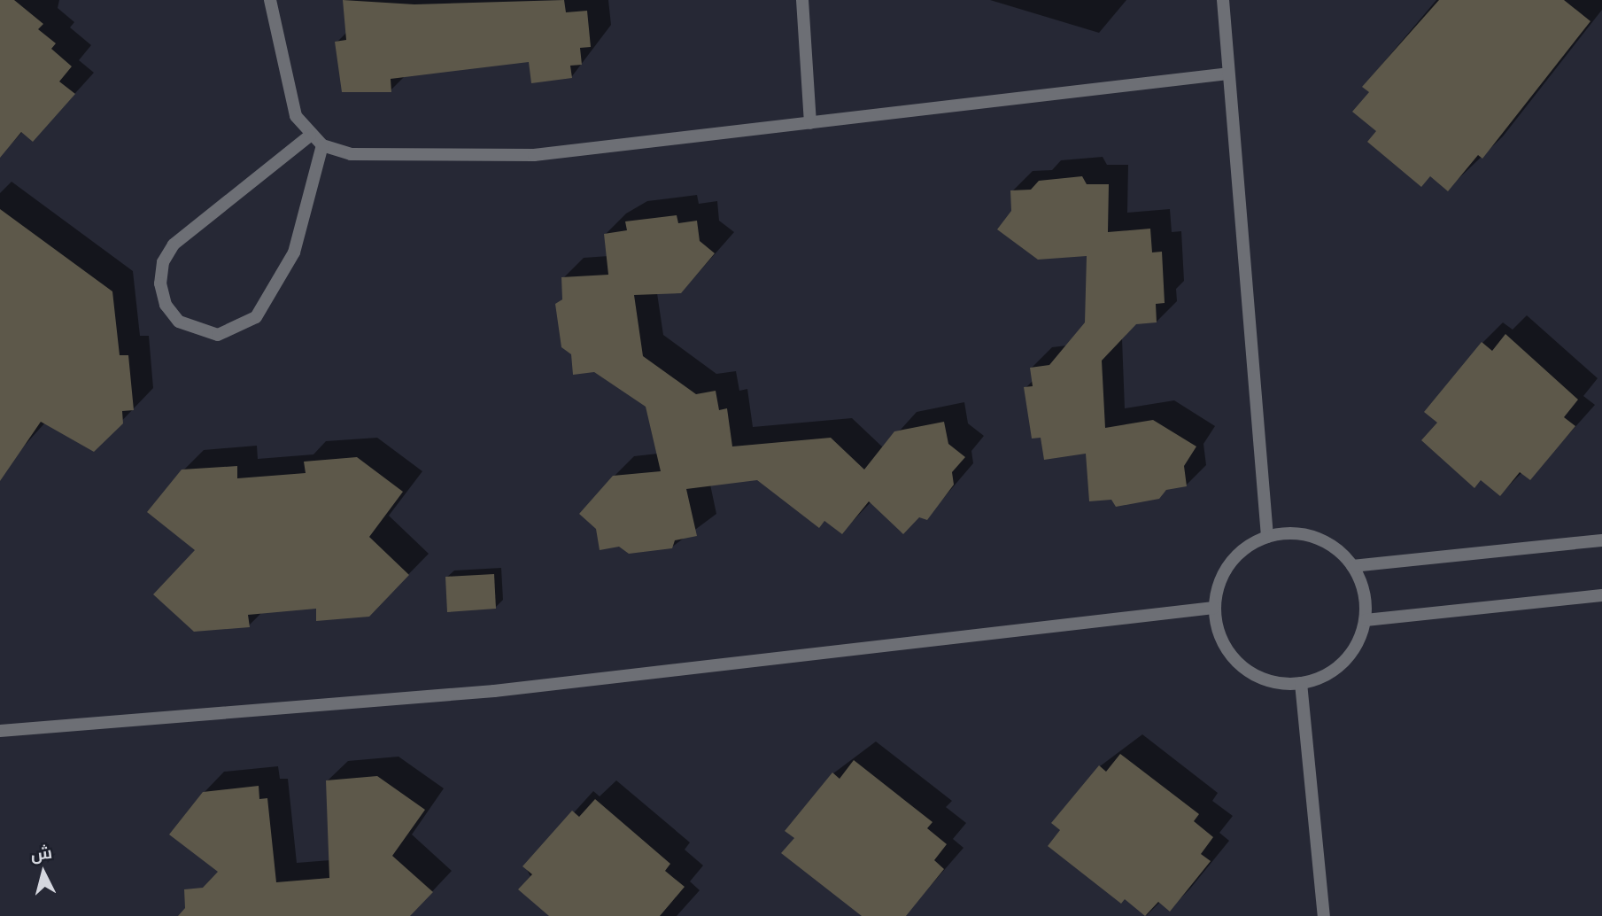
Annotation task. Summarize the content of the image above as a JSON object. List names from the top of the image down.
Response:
{
  "north": "top"
}
